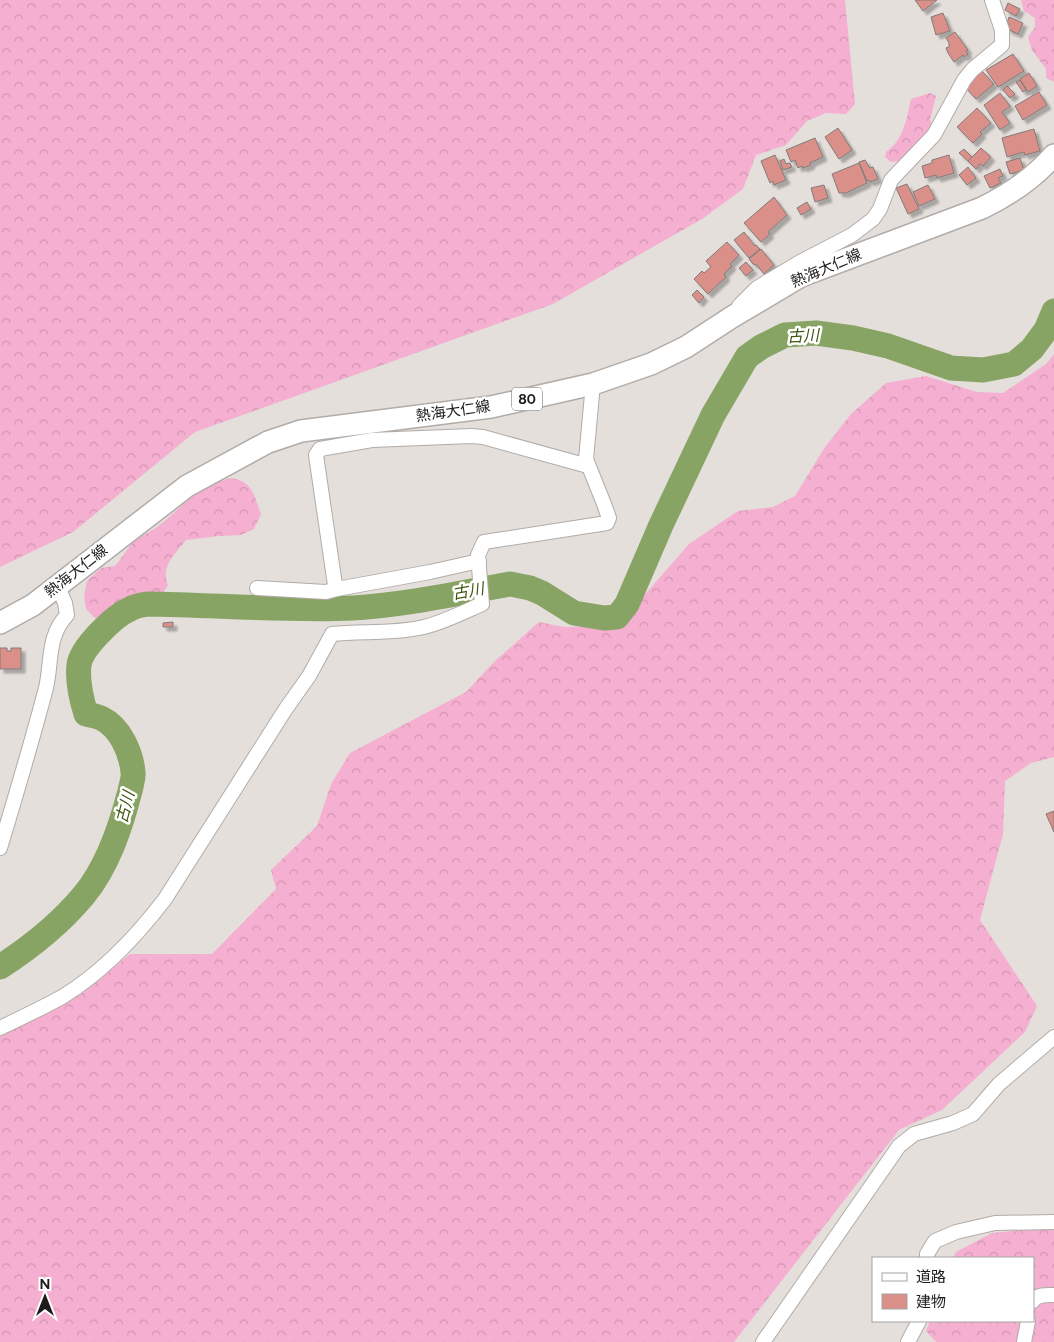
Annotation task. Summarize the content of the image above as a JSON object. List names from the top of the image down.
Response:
{
  "streets": {
    "main road": ["熱海大仁線", "80"]
  },
  "water": ["古川"],
  "legend": ["道路", "建物"],
  "north": "top"
}
